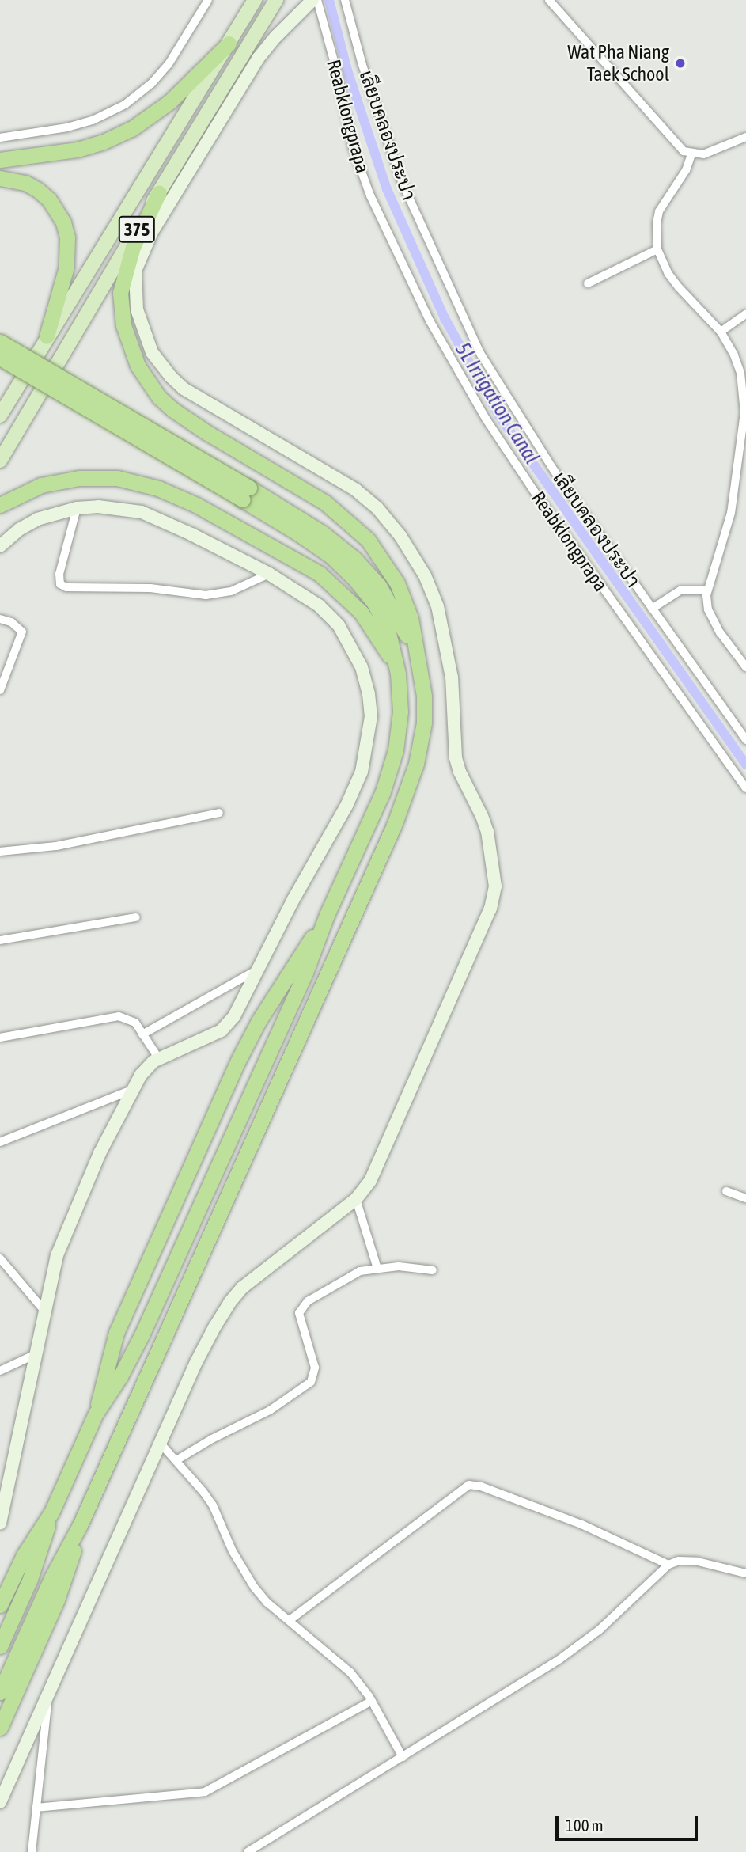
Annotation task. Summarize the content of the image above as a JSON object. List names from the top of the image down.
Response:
{
  "streets": {
    "main road": ["375"],
    "street": ["Reabklongprapa", "เลียบคลองประปา"]
  },
  "water": ["5L Irrigation Canal"],
  "places": ["Wat Pha Niang Taek School"],
  "scale_bar": "100 m"
}
